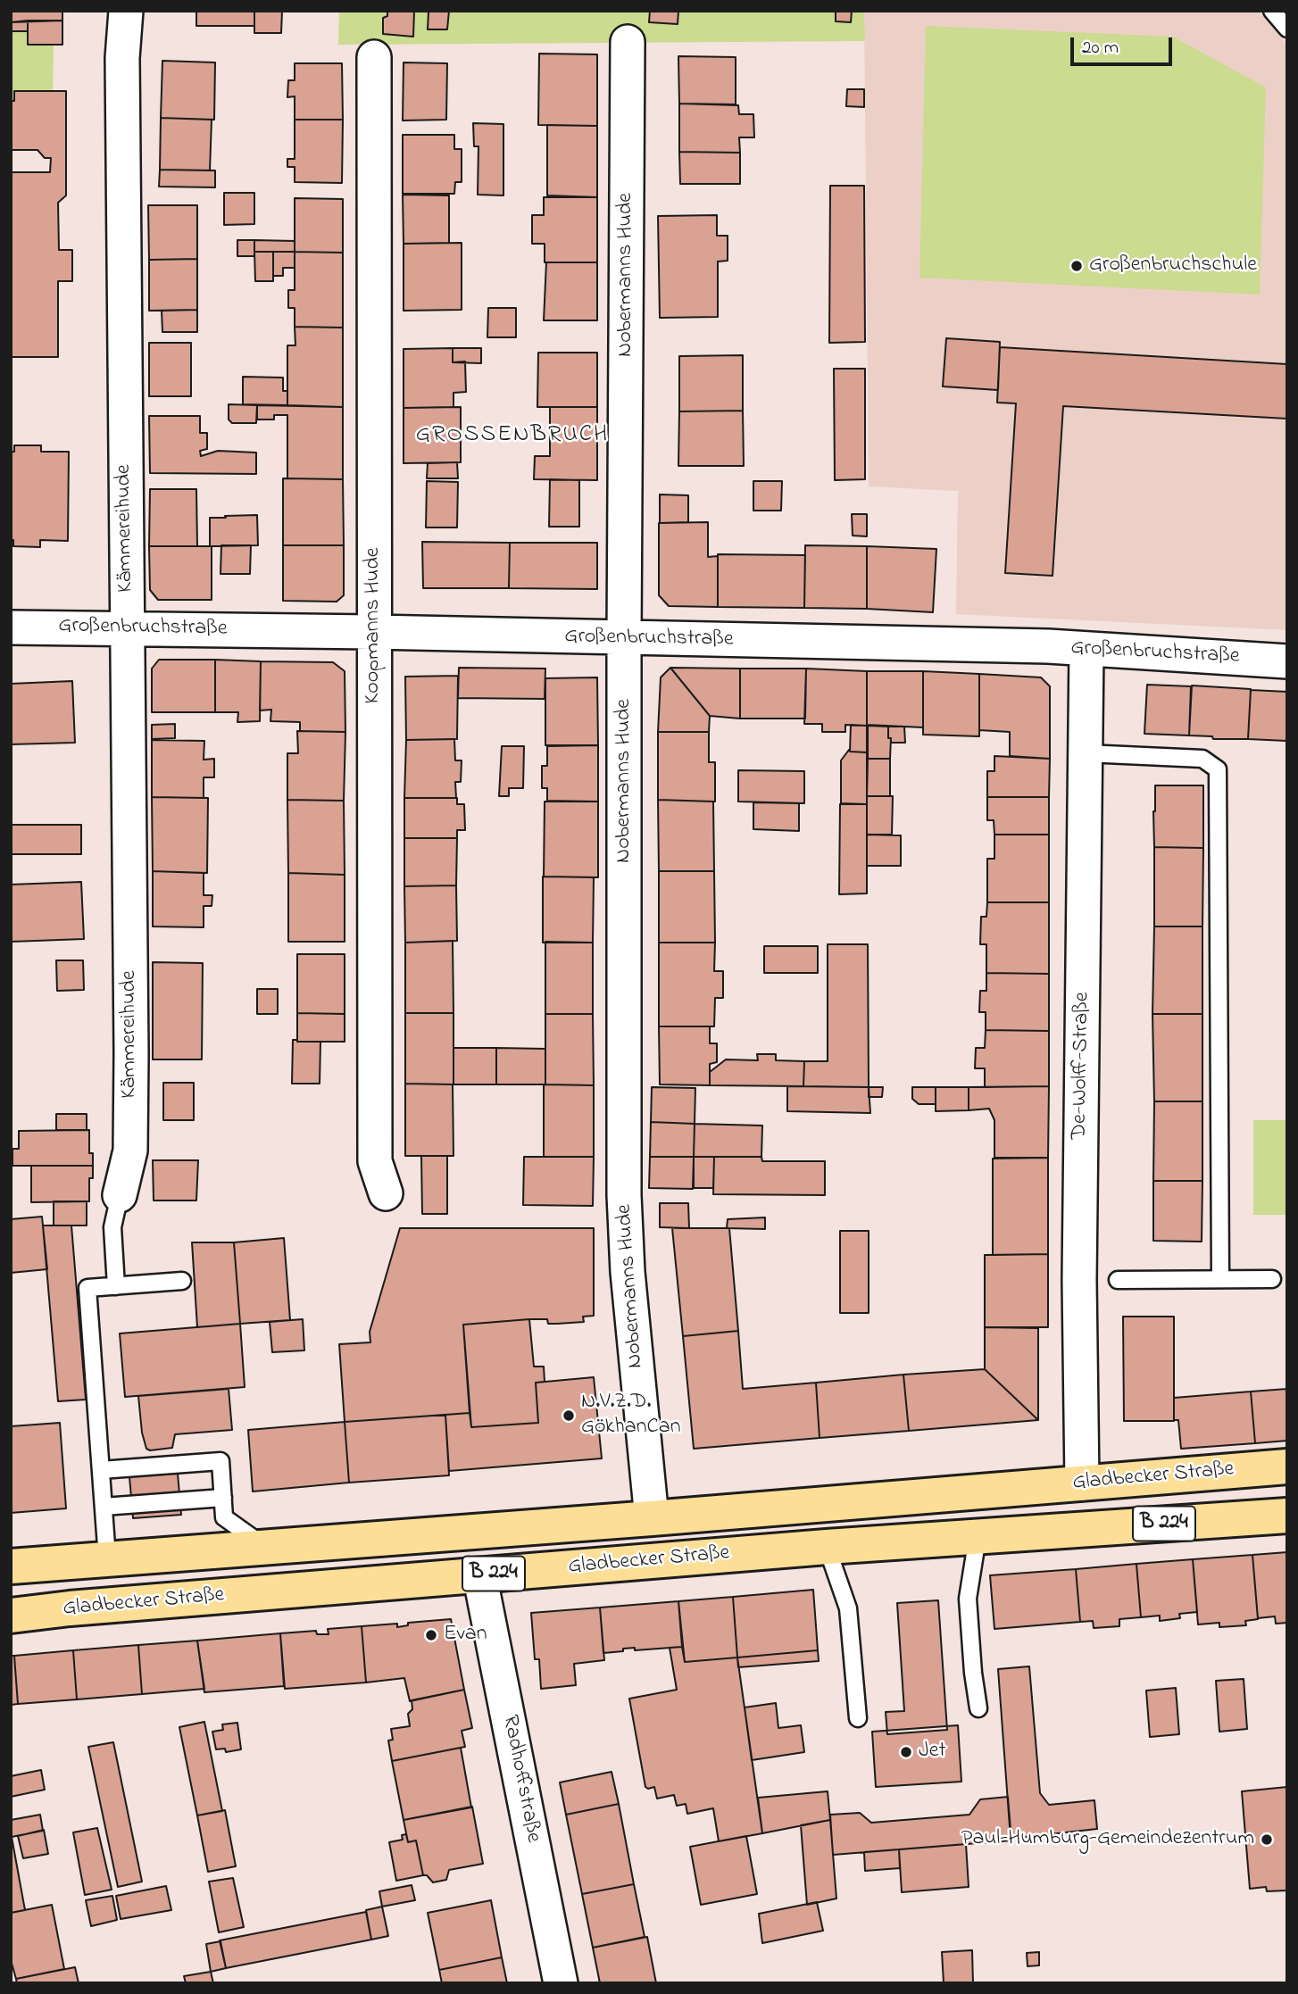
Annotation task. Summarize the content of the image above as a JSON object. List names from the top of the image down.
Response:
{
  "streets": {
    "main road": ["Gladbecker Straße", "B 224"],
    "street": [
      "Nobermanns Hude",
      "Kämmereihude",
      "Koopmanns Hude",
      "Großenbruchstraße",
      "De-Wolff-Straße",
      "Radhoffstraße"
    ]
  },
  "crossings": [
    ["Nobermanns Hude", "Großenbruchstraße"],
    ["Nobermanns Hude", "Gladbecker Straße"],
    ["Kämmereihude", "Großenbruchstraße"],
    ["Koopmanns Hude", "Großenbruchstraße"],
    ["Großenbruchstraße", "De-Wolff-Straße"],
    ["De-Wolff-Straße", "Gladbecker Straße"],
    ["Gladbecker Straße", "Radhoffstraße"]
  ],
  "districts": ["GROSSENBRUCH"],
  "places": [
    "Großenbruchschule",
    "N.V.Z.D. GökhanCan",
    "Evan",
    "Jet",
    "Paul-Humburg-Gemeindezentrum"
  ],
  "scale_bar": "20 m"
}
